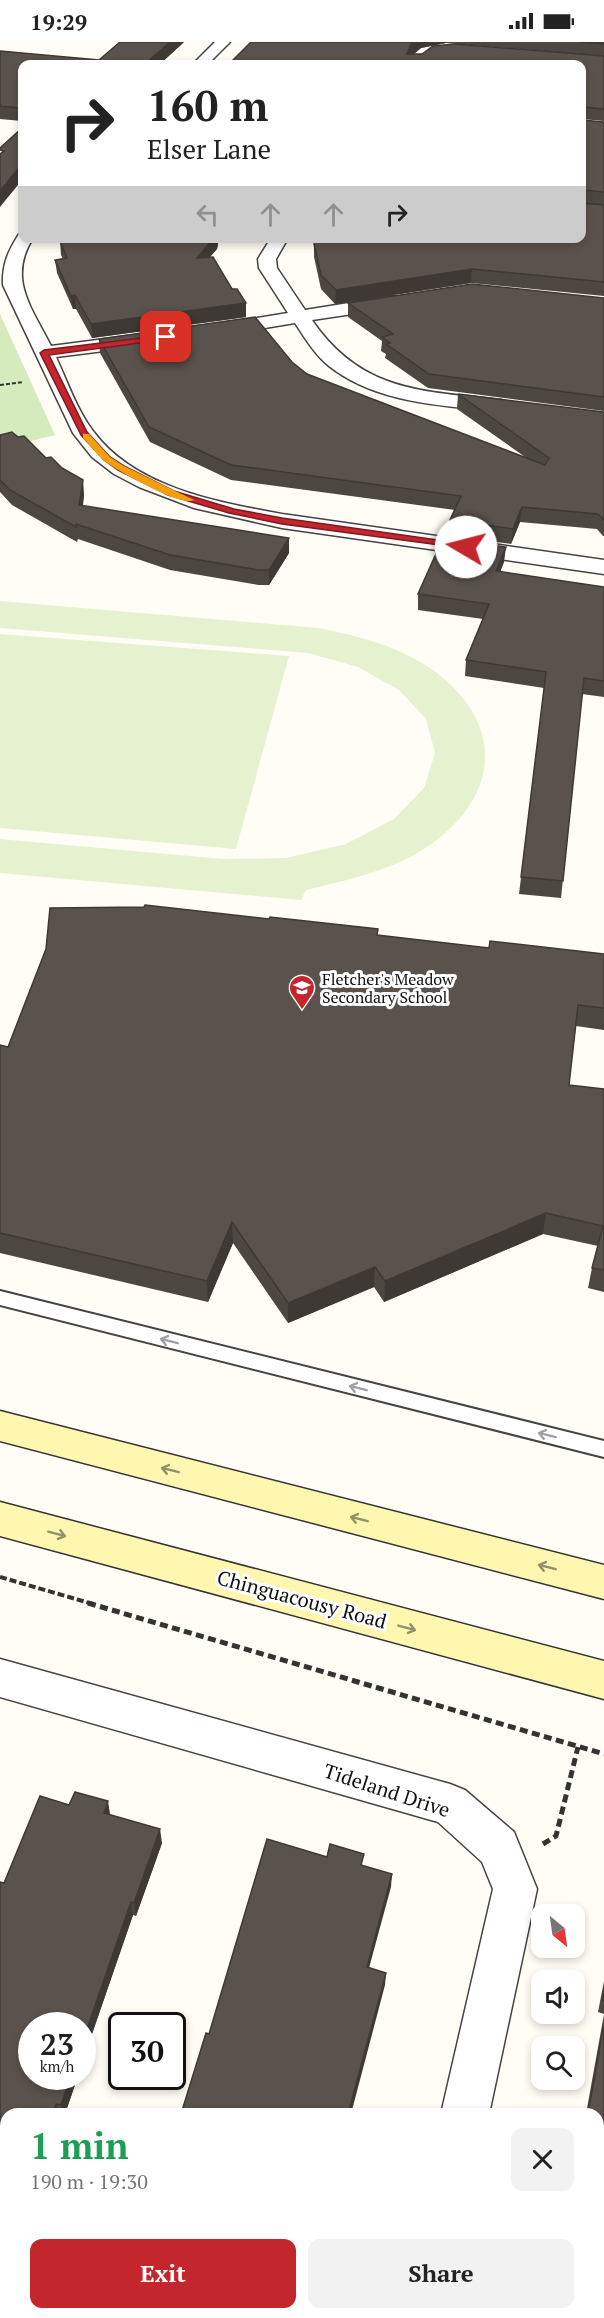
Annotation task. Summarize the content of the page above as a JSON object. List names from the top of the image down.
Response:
{
  "streets": {
    "main road": ["Chinguacousy Road"],
    "street": ["Tideland Drive"]
  },
  "places": {
    "school or university": ["Fletcher's Meadow Secondary School"]
  },
  "north": "bottom right",
  "page": {
    "status": "19:29",
    "turn": ["160 m", "Elser Lane"],
    "speed": "23 km/h",
    "limit": "30",
    "heading": ["1 min", "190 m · 19:30"],
    "buttons": ["Exit", "Share"]
  }
}
